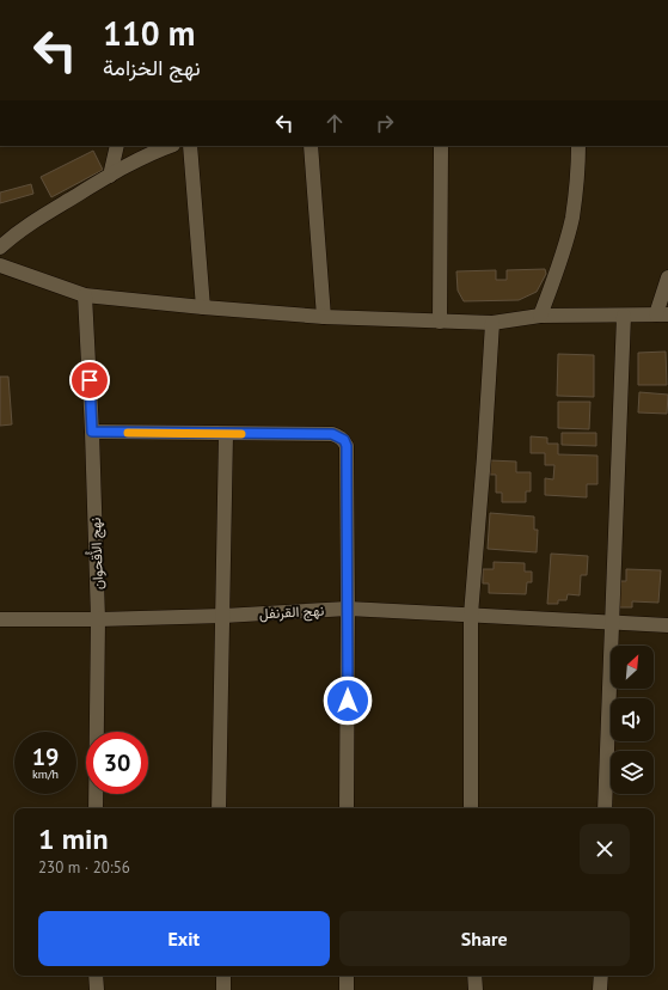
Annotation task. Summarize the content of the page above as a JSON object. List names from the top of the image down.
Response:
{
  "streets": {
    "street": ["نهج الأُقحوان", "نهج القرنفل"]
  },
  "crossings": [
    ["نهج الأُقحوان", "نهج القرنفل"]
  ],
  "north": "top right",
  "page": {
    "turn": ["110 m", "نهج الخزامة"],
    "speed": "19 km/h",
    "limit": "30",
    "heading": ["1 min", "230 m · 20:56"],
    "buttons": ["Exit", "Share"]
  }
}
